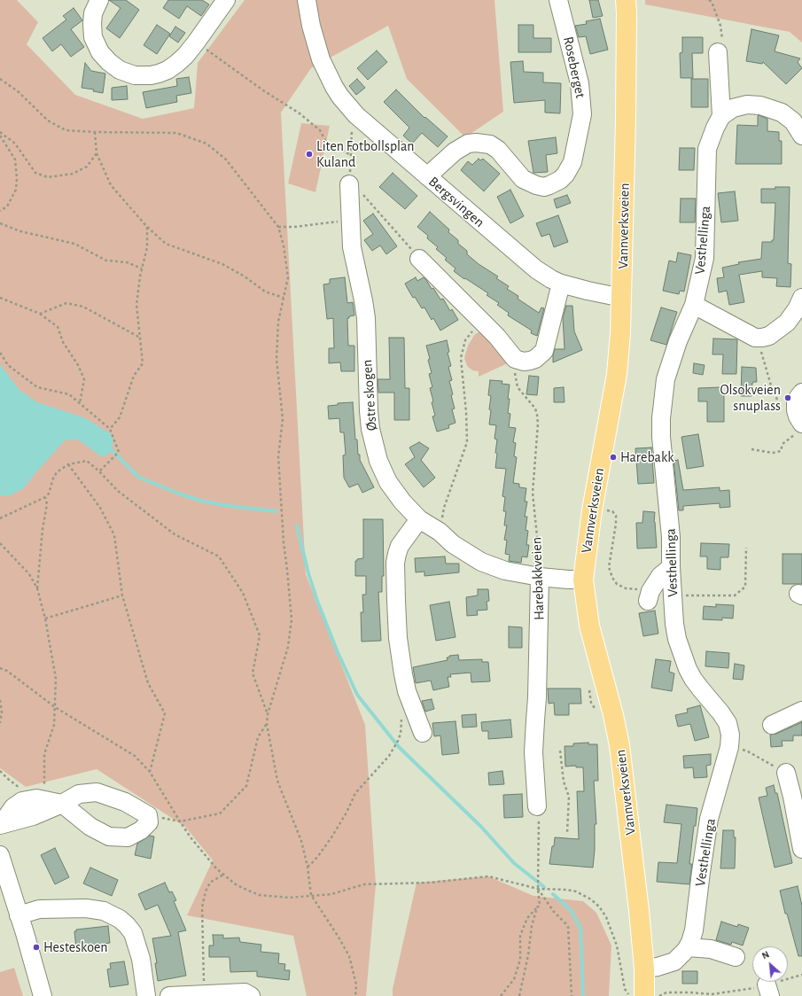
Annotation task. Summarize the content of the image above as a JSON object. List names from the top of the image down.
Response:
{
  "streets": {
    "main road": ["Vannverksveien"],
    "street": [
      "Roseberget",
      "Bergsvingen",
      "Vesthellinga",
      "Østre skogen",
      "Harebakkveien"
    ]
  },
  "crossings": [
    ["Roseberget", "Bergsvingen"],
    ["Bergsvingen", "Vannverksveien"],
    ["Vannverksveien", "Vesthellinga"],
    ["Vannverksveien", "Østre skogen"],
    ["Østre skogen", "Harebakkveien"]
  ],
  "places": [
    "Liten Fotbollsplan Kuland",
    "Olsokveien snuplass",
    "Harebakk",
    "Hesteskoen"
  ],
  "north": "top left"
}
